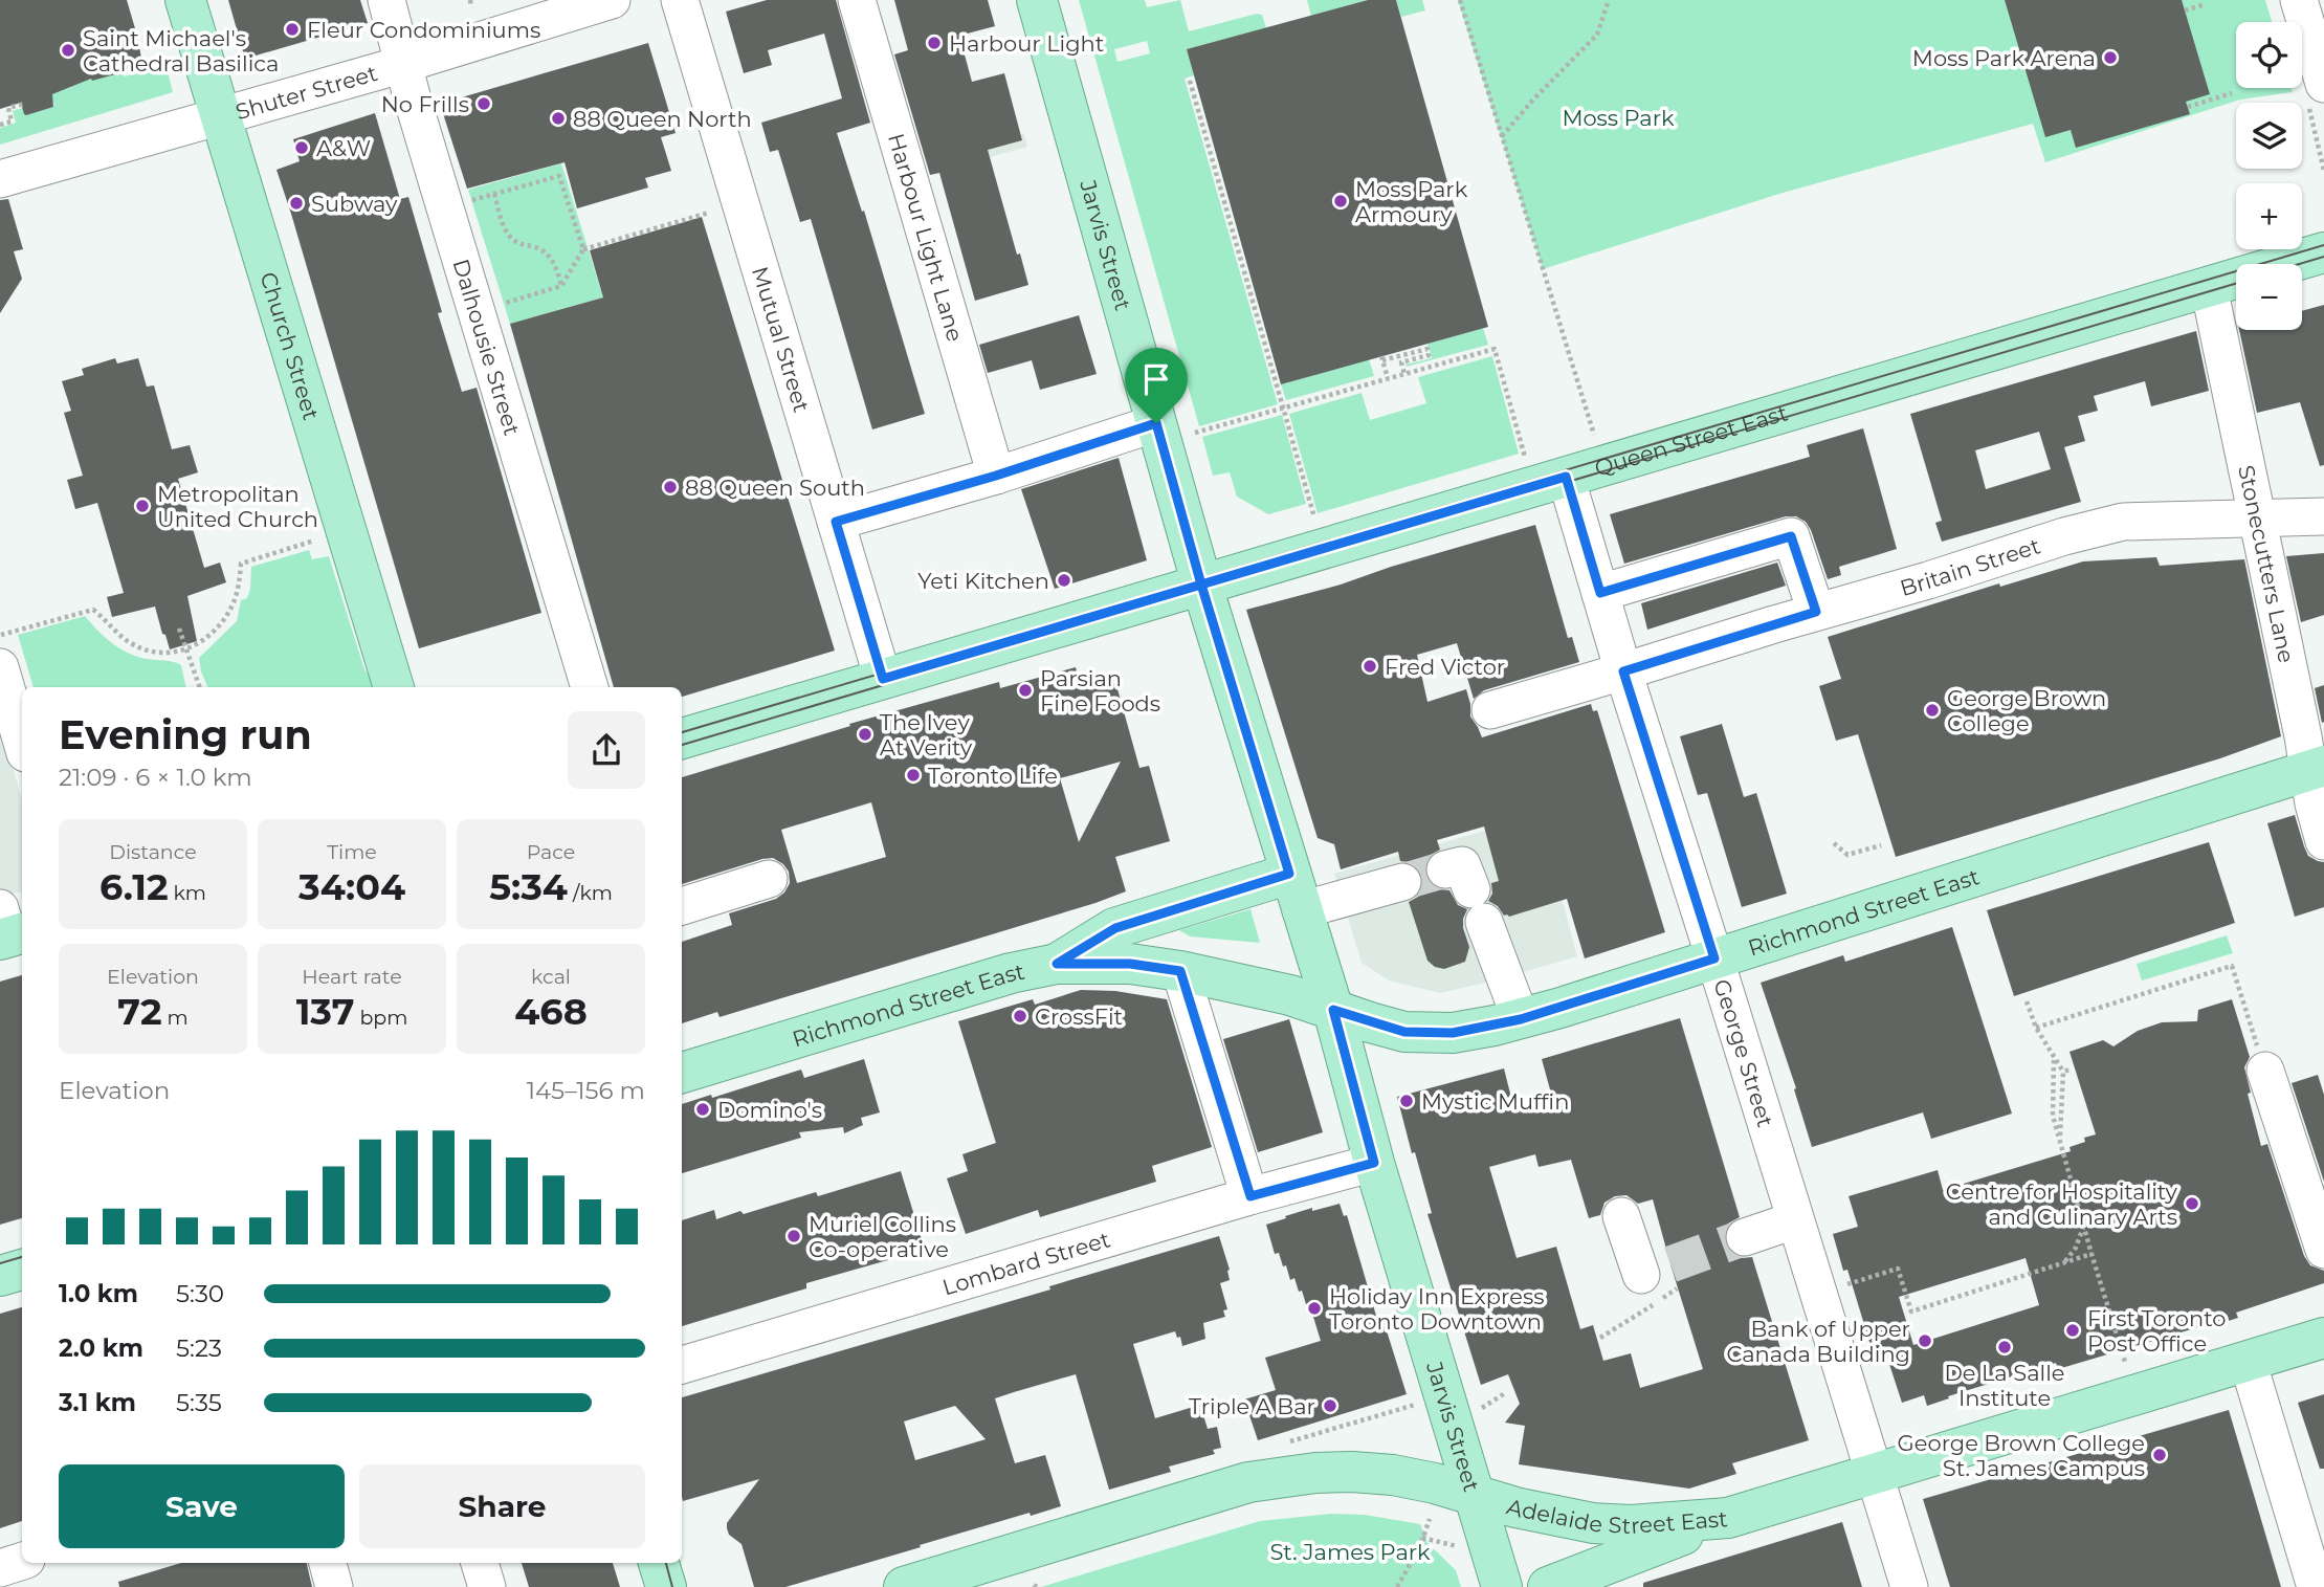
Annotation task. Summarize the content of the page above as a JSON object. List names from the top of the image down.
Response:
{
  "streets": {
    "main road": [
      "Jarvis Street",
      "Church Street",
      "Queen Street East",
      "Richmond Street East",
      "Adelaide Street East"
    ],
    "street": [
      "Shuter Street",
      "Harbour Light Lane",
      "Mutual Street",
      "Dalhousie Street",
      "Stonecutters Lane",
      "Britain Street",
      "George Street",
      "Lombard Street"
    ]
  },
  "crossings": [
    ["Shuter Street", "Church Street"],
    ["Shuter Street", "Dalhousie Street"],
    ["Jarvis Street", "Queen Street East"],
    ["Jarvis Street", "Richmond Street East"],
    ["Jarvis Street", "Lombard Street"],
    ["Jarvis Street", "Adelaide Street East"],
    ["Mutual Street", "Queen Street East"],
    ["Queen Street East", "Stonecutters Lane"],
    ["Queen Street East", "George Street"],
    ["Stonecutters Lane", "Britain Street"],
    ["Stonecutters Lane", "Richmond Street East"],
    ["Britain Street", "George Street"],
    ["Richmond Street East", "George Street"],
    ["George Street", "Adelaide Street East"]
  ],
  "parks": ["Moss Park", "St. James Park"],
  "places": [
    "Fleur Condominiums",
    "Harbour Light",
    "Saint Michael's Cathedral Basilica",
    "Moss Park Arena",
    "No Frills",
    "88 Queen North",
    "A&W",
    "Moss Park Armoury",
    "Subway",
    "88 Queen South",
    "Metropolitan United Church",
    "Yeti Kitchen",
    "Fred Victor",
    "Parsian Fine Foods",
    "George Brown College",
    "The Ivey At Verity",
    "Toronto Life",
    "CrossFit",
    "Mystic Muffin",
    "Domino's",
    "Centre for Hospitality and Culinary Arts",
    "Muriel Collins Co-operative",
    "Holiday Inn Express Toronto Downtown",
    "First Toronto Post Office",
    "Bank of Upper Canada Building",
    "De La Salle Institute",
    "Triple A Bar",
    "George Brown College St. James Campus"
  ],
  "page": {
    "map_buttons": ["+", "−"],
    "heading": ["Evening run", "21:09 · 6 × 1.0 km"],
    "stats": [
      ["Distance", "6.12 km"],
      ["Time", "34:04"],
      ["Pace", "5:34 /km"],
      ["Elevation", "72 m"],
      ["Heart rate", "137 bpm"],
      ["kcal", "468"]
    ],
    "chart": ["Elevation", "145–156 m"],
    "list": [
      {
        "name": "1.0 km",
        "note": "5:30"
      },
      {
        "name": "2.0 km",
        "note": "5:23"
      },
      {
        "name": "3.1 km",
        "note": "5:35"
      }
    ],
    "buttons": ["Save", "Share"]
  }
}
